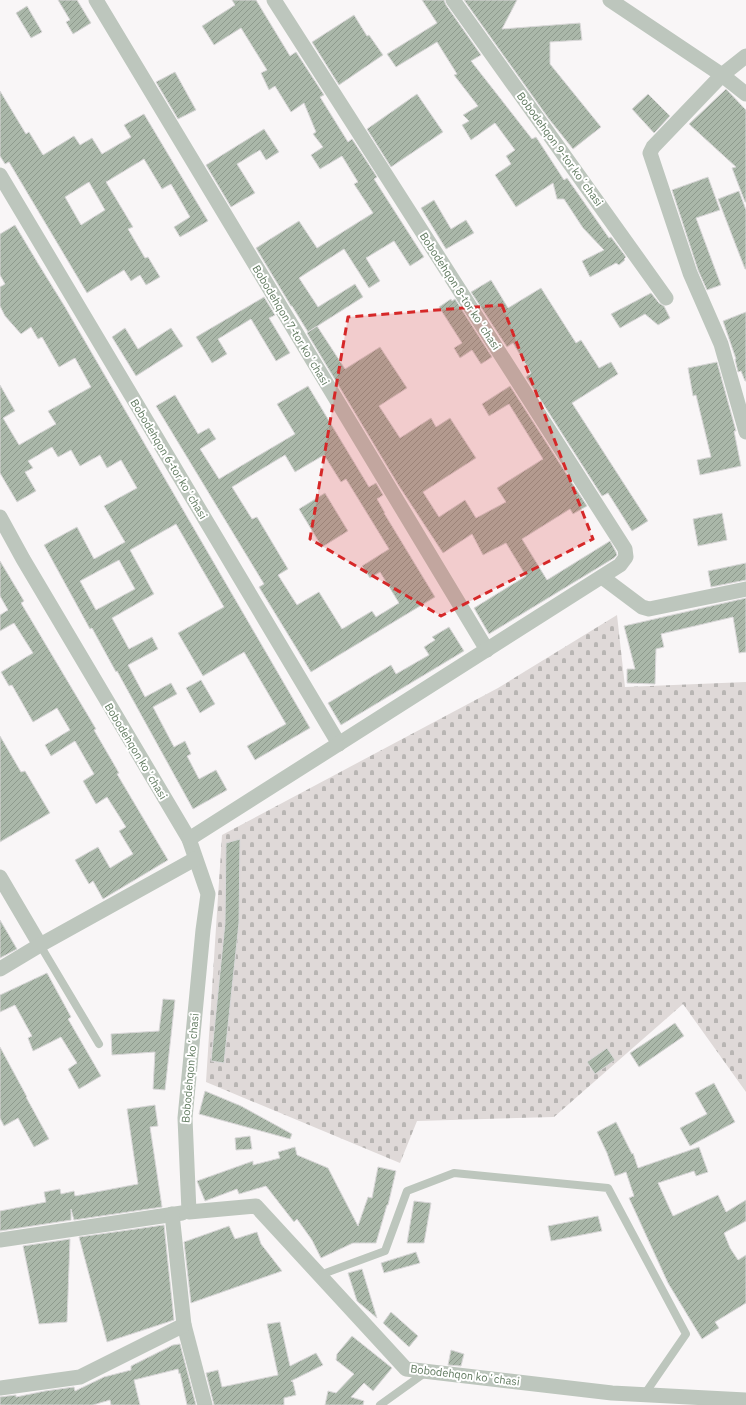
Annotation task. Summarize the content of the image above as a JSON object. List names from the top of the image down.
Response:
{
  "streets": {
    "street": [
      "Bobodehqon 9-tor koʼchasi",
      "Bobodehqon 8-tor koʼchasi",
      "Bobodehqon 7-tor koʼchasi",
      "Bobodehqon 6-tor koʼchasi",
      "Bobodehqon koʼchasi"
    ]
  },
  "crossings": [
    ["Bobodehqon 8-tor koʼchasi", "Bobodehqon 7-tor koʼchasi"],
    ["Bobodehqon 8-tor koʼchasi", "Bobodehqon 6-tor koʼchasi"],
    ["Bobodehqon 8-tor koʼchasi", "Bobodehqon koʼchasi"]
  ]
}
